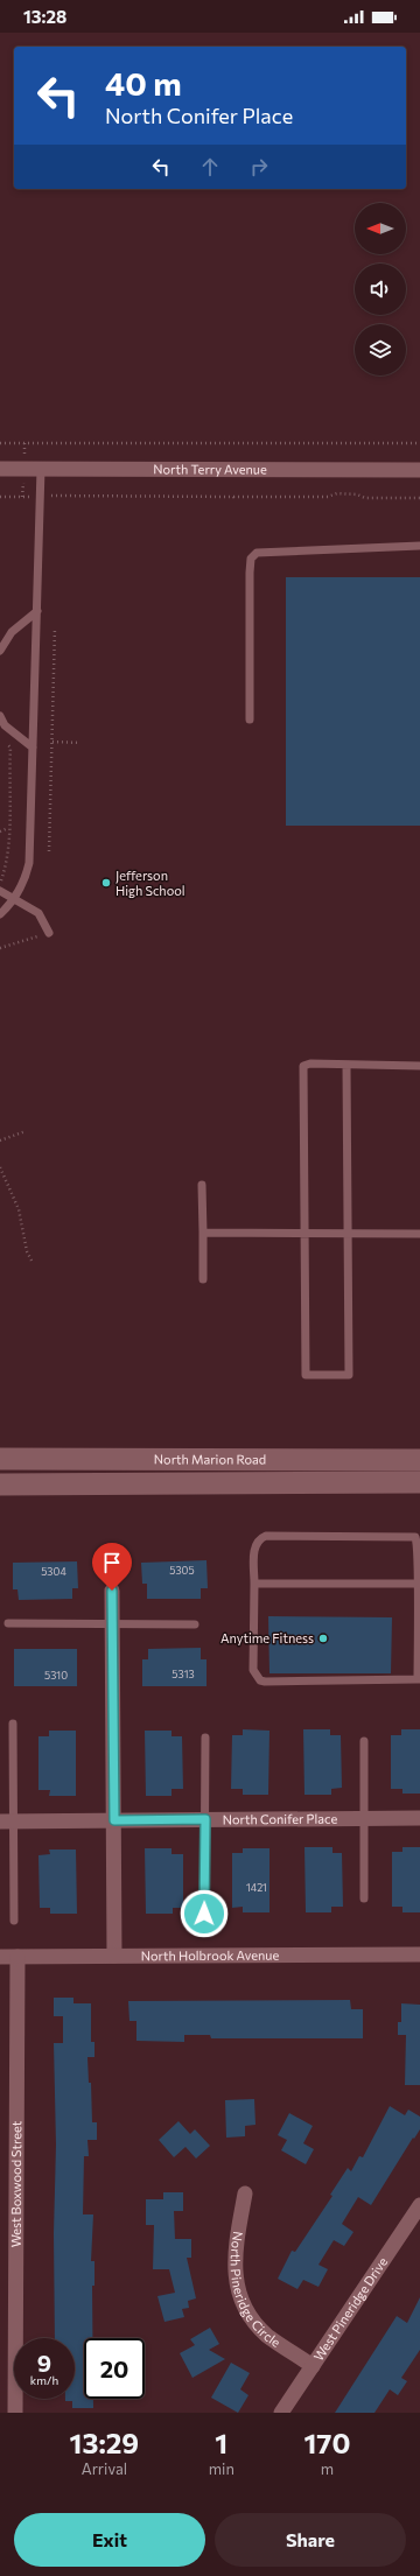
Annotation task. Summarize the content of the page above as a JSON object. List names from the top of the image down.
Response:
{
  "streets": {
    "main road": ["North Marion Road"],
    "street": [
      "North Terry Avenue",
      "North Conifer Place",
      "North Holbrook Avenue",
      "West Boxwood Street",
      "North Pineridge Circle",
      "West Pineridge Drive"
    ]
  },
  "crossings": [
    ["North Holbrook Avenue", "West Boxwood Street"],
    ["North Pineridge Circle", "West Pineridge Drive"]
  ],
  "places": ["Jefferson High School", "Anytime Fitness"],
  "house_numbers": [
    "5305",
    "5304",
    "5313",
    "5310",
    "1421"
  ],
  "north": "left",
  "page": {
    "status": "13:28",
    "turn": ["40 m", "North Conifer Place"],
    "speed": "9 km/h",
    "limit": "20",
    "eta": [
      "13:29",
      "Arrival",
      "1",
      "min",
      "170",
      "m"
    ],
    "buttons": ["Exit", "Share"]
  }
}
